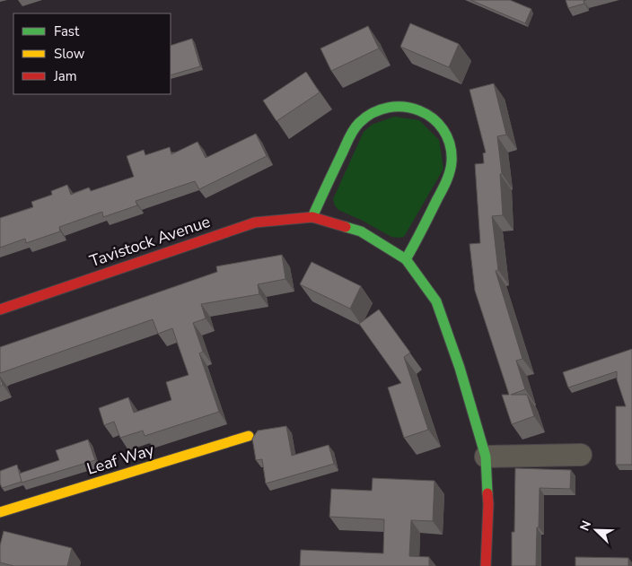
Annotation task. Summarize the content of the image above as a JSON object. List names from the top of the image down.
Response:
{
  "streets": {
    "street": ["Tavistock Avenue", "Leaf Way"]
  },
  "legend": ["Fast", "Slow", "Jam"],
  "north": "top left"
}
